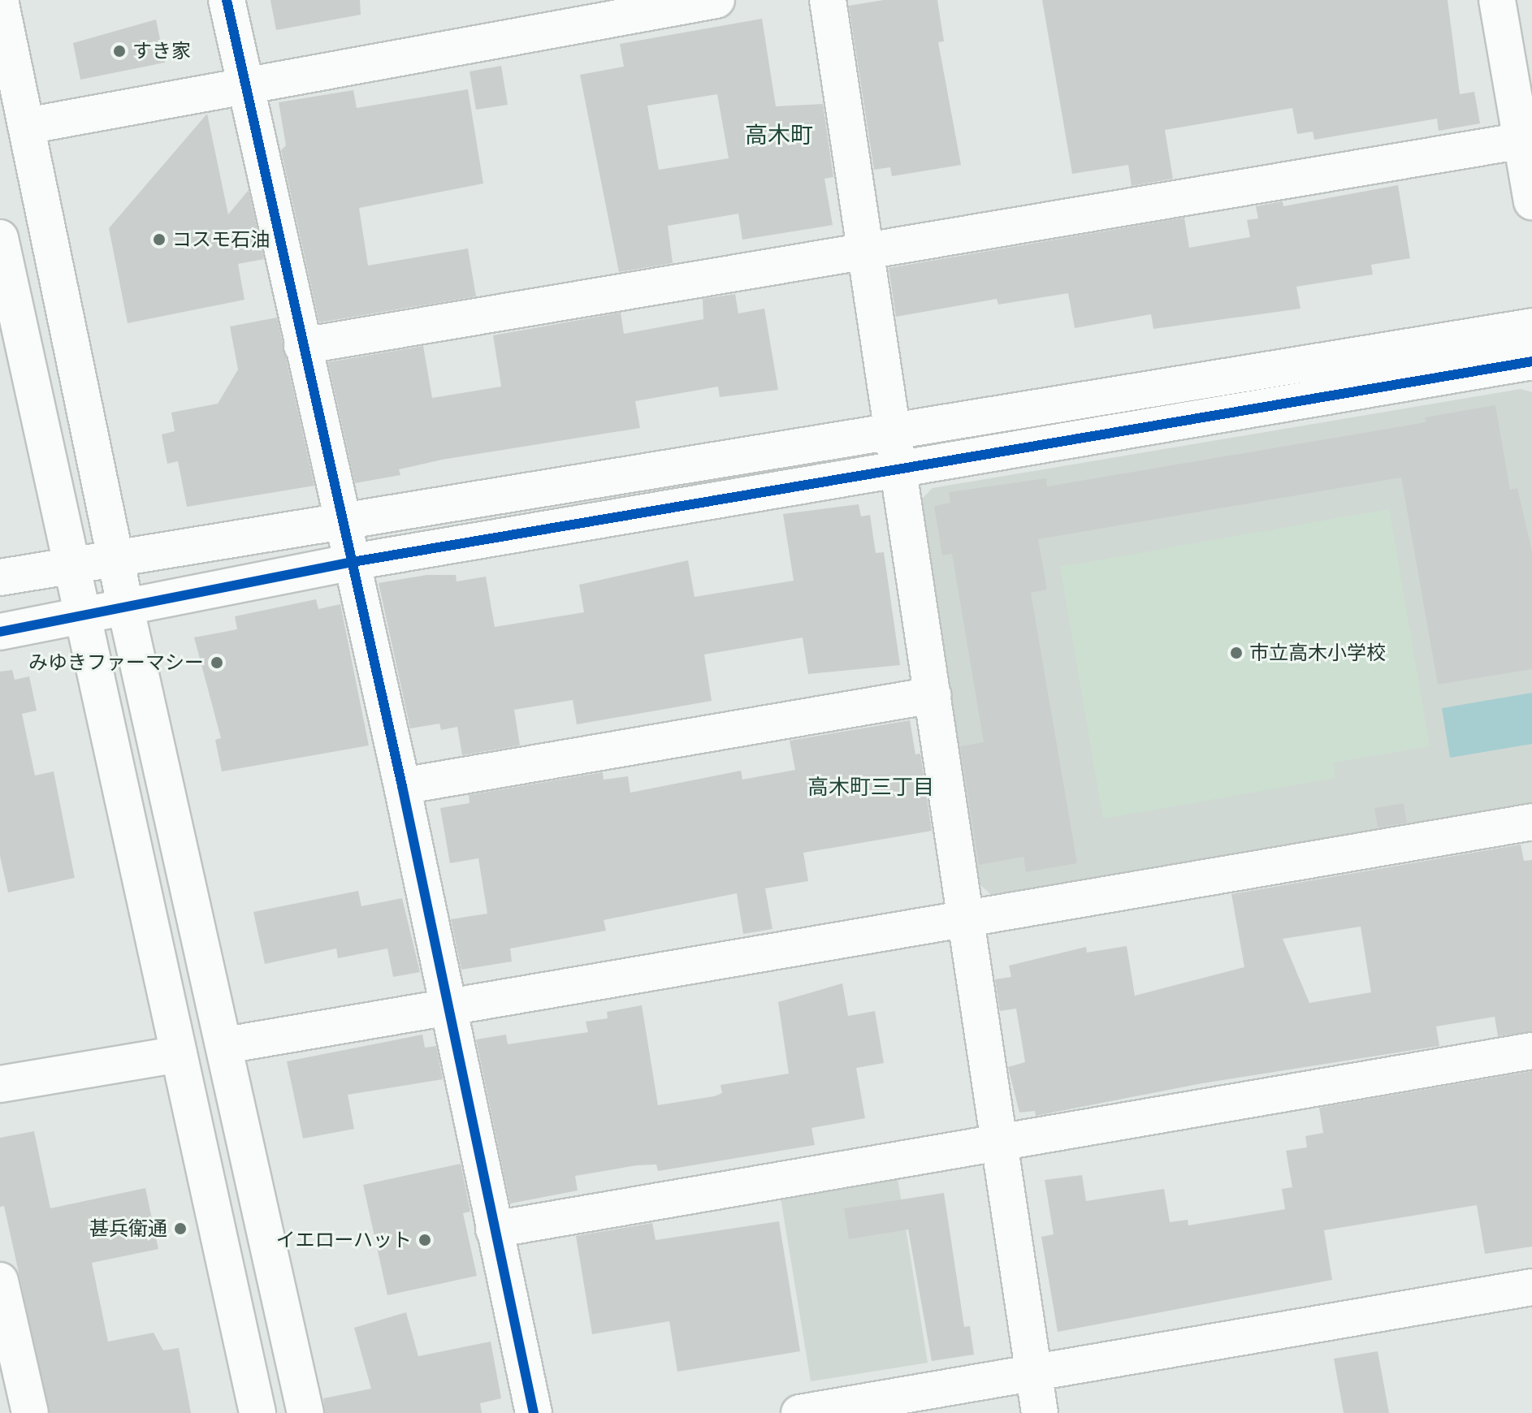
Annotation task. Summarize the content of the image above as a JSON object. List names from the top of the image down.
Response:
{
  "districts": ["高木町", "高木町三丁目"],
  "places": [
    "すき家",
    "コスモ石油",
    "市立高木小学校",
    "みゆきファーマシー",
    "甚兵衛通",
    "イエローハット"
  ]
}
